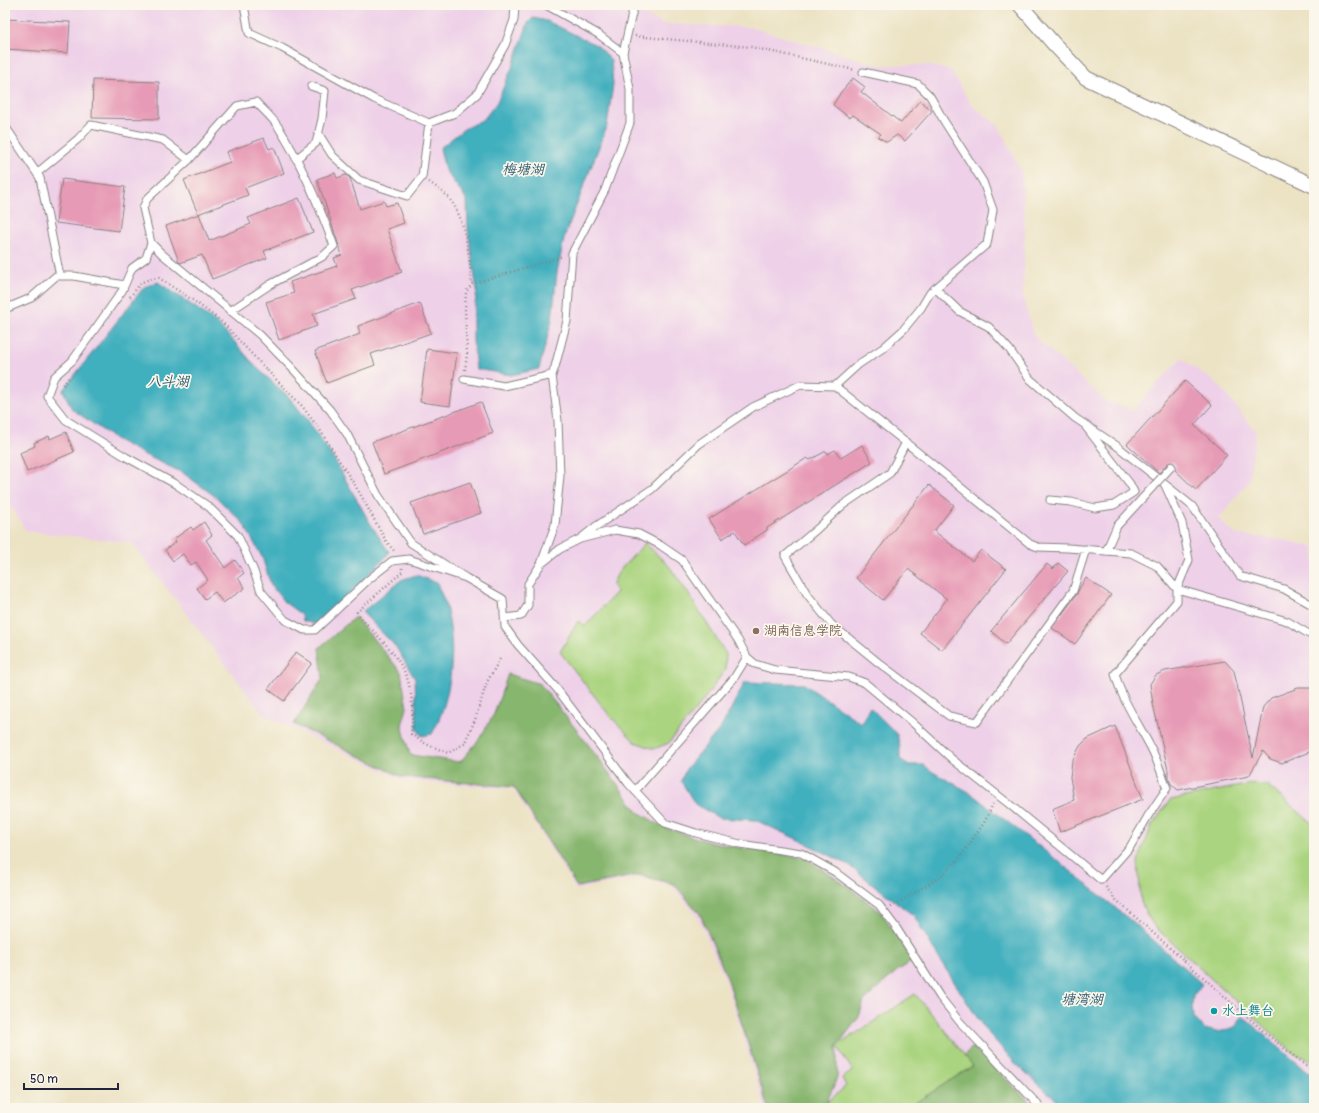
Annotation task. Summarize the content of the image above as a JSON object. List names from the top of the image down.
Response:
{
  "water": ["梅塘湖", "八斗湖", "塘湾湖"],
  "places": ["湖南信息学院", "水上舞台"],
  "scale_bar": "50 m"
}
